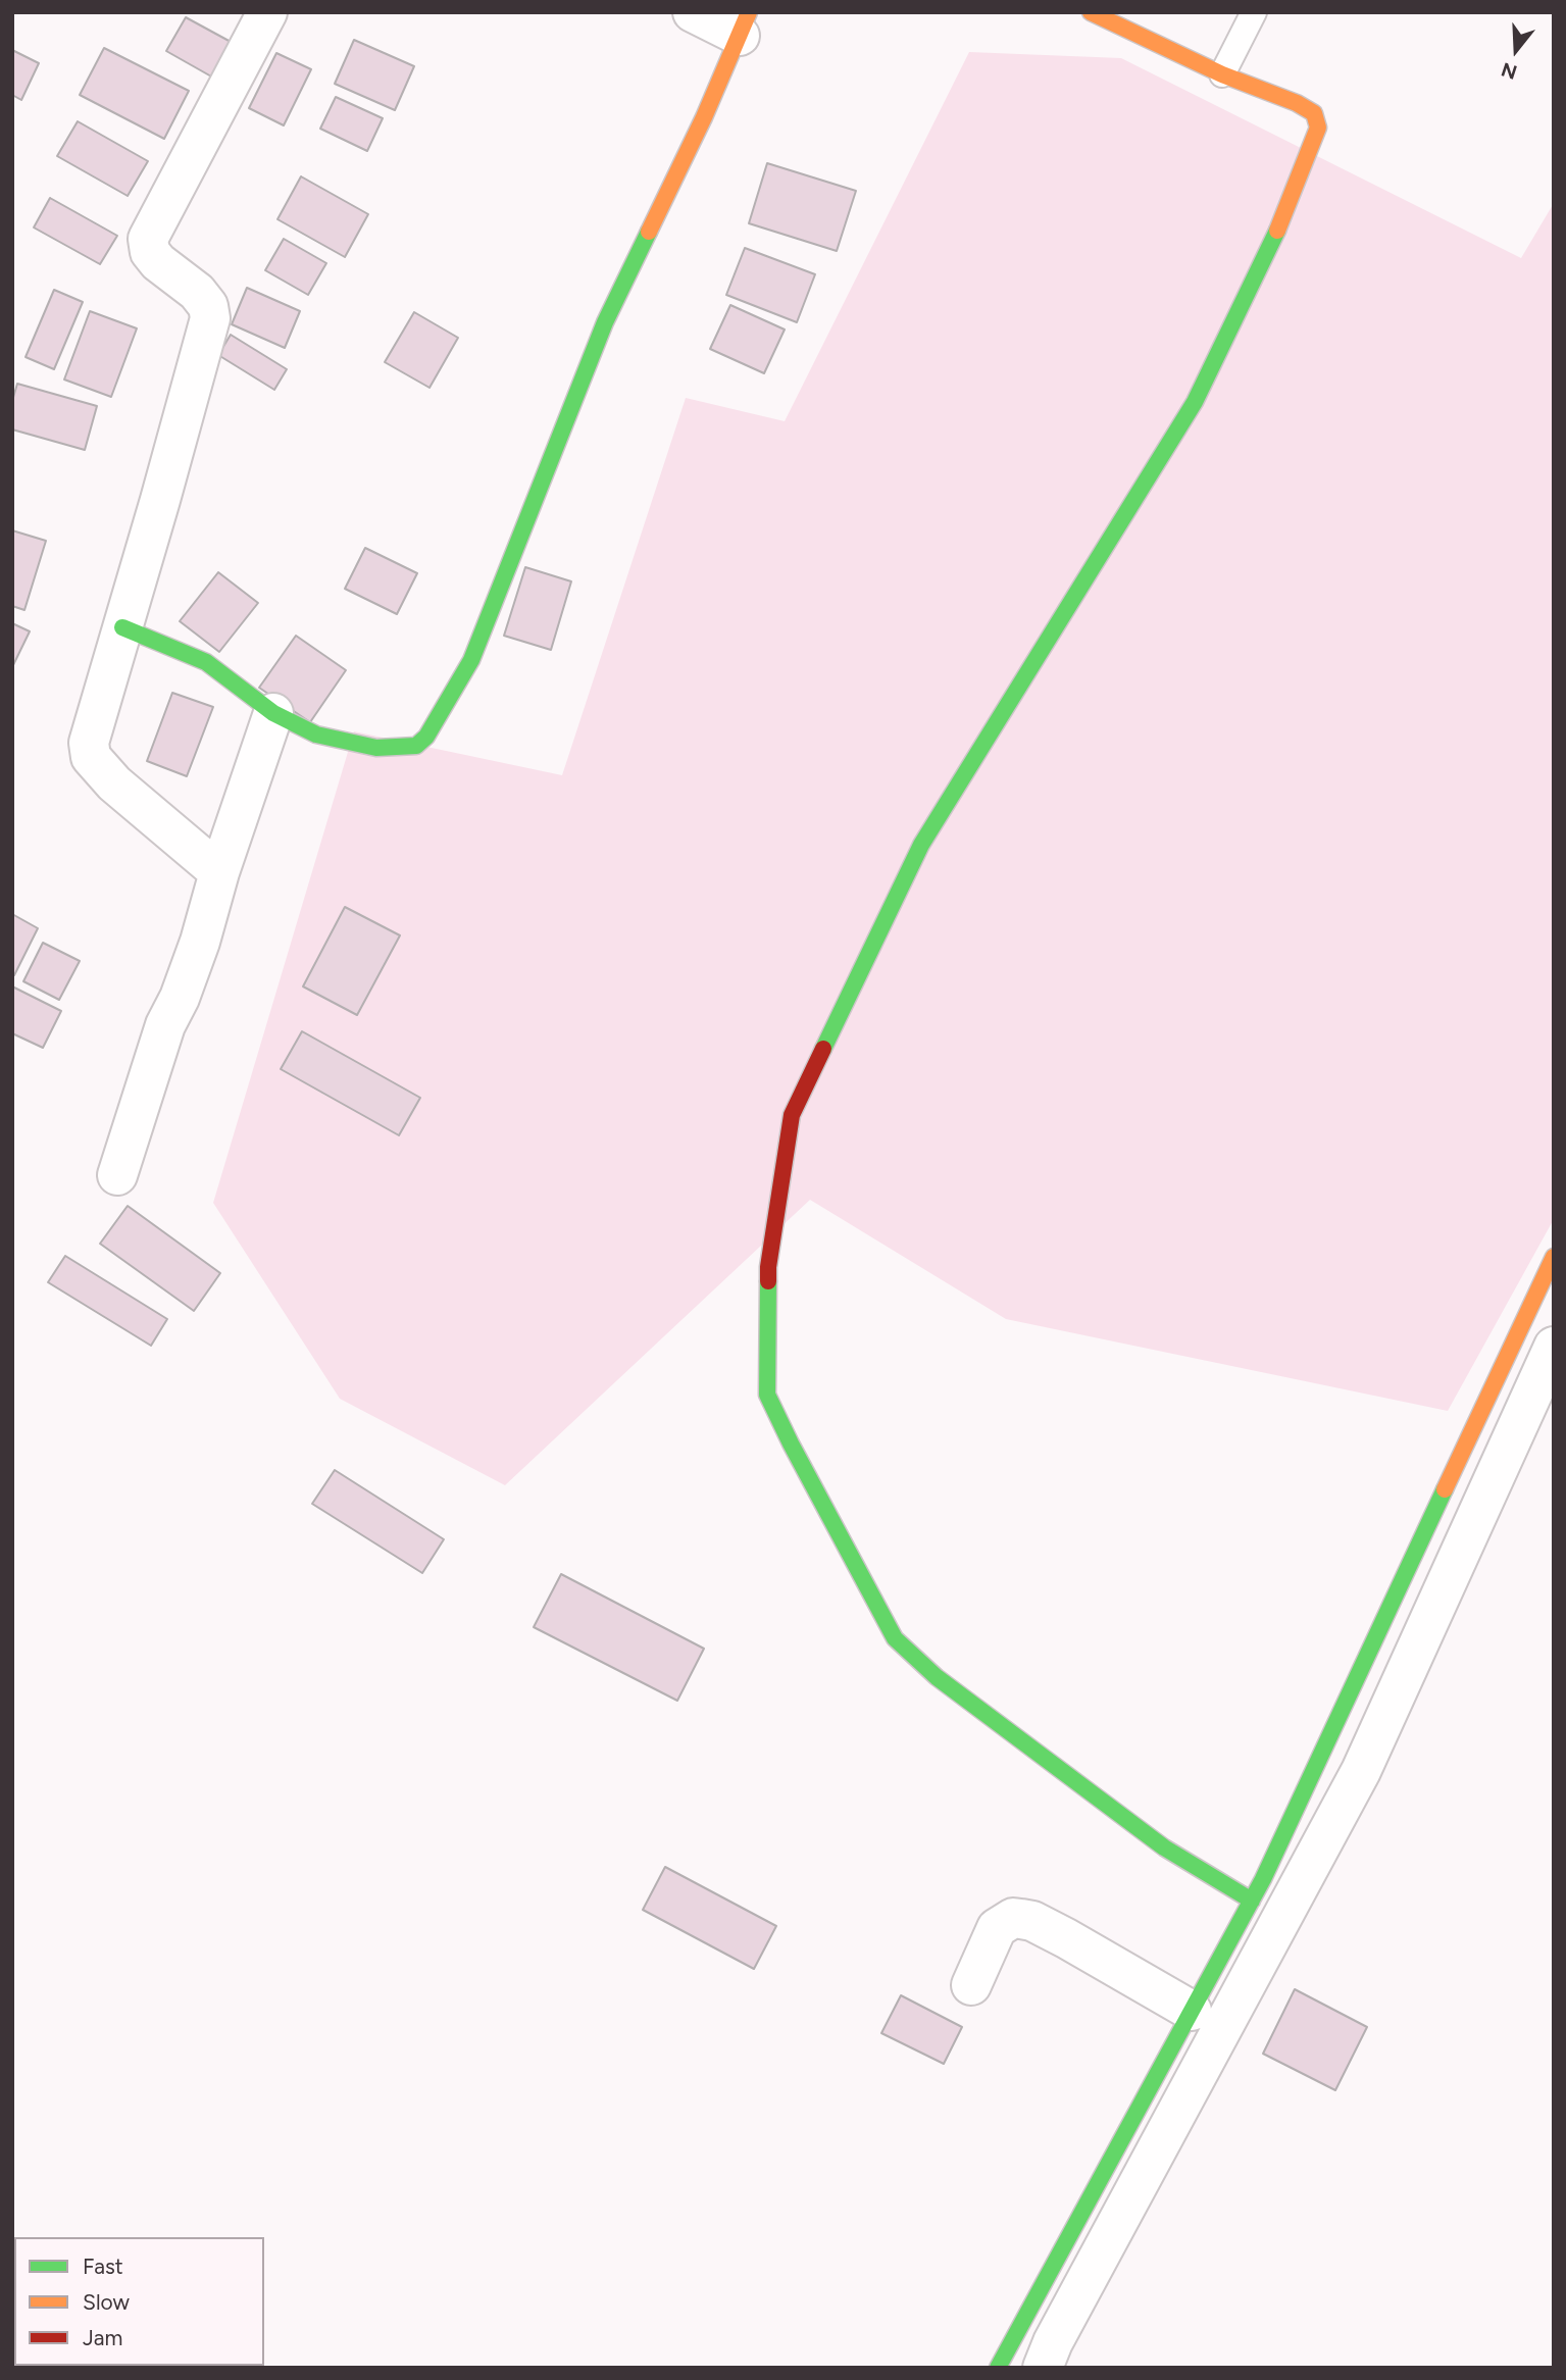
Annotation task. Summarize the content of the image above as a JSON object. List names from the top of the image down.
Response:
{
  "legend": ["Fast", "Slow", "Jam"],
  "north": "bottom"
}
